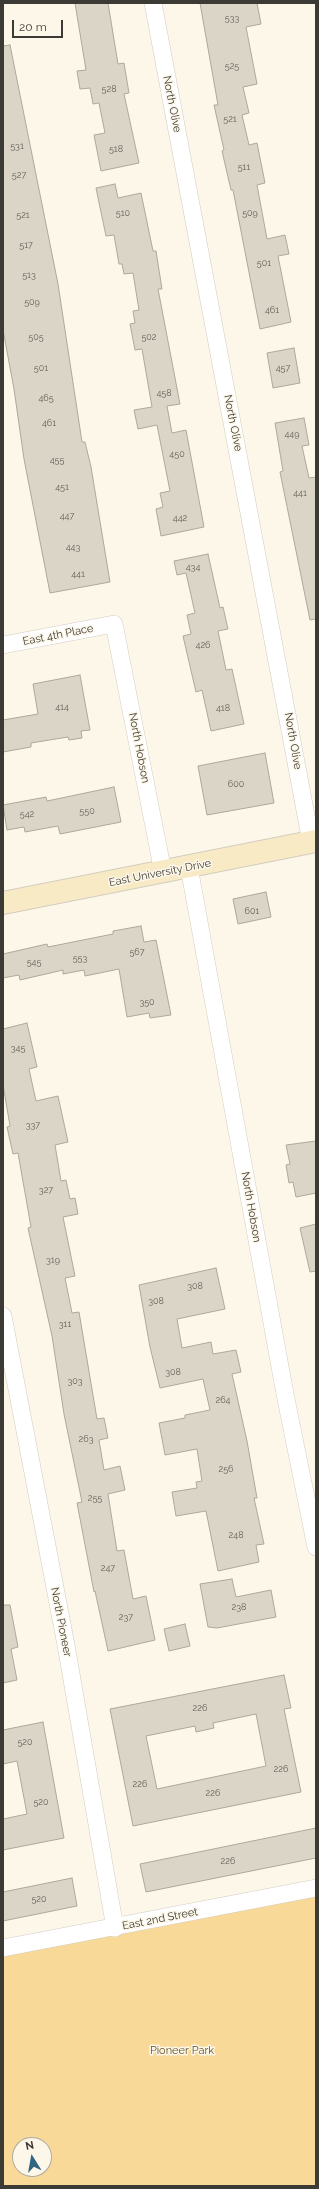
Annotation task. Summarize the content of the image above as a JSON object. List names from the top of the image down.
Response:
{
  "streets": {
    "main road": ["East University Drive"],
    "street": [
      "North Olive",
      "East 4th Place",
      "North Hobson",
      "North Pioneer",
      "East 2nd Street"
    ]
  },
  "crossings": [
    ["North Olive", "East University Drive"],
    ["East 4th Place", "North Hobson"],
    ["North Hobson", "East University Drive"],
    ["North Pioneer", "East 2nd Street"]
  ],
  "parks": ["Pioneer Park"],
  "house_numbers": [
    "533",
    "525",
    "528",
    "521",
    "531",
    "518",
    "511",
    "527",
    "510",
    "509",
    "521",
    "517",
    "501",
    "513",
    "509",
    "461",
    "505",
    "502",
    "501",
    "457",
    "458",
    "465",
    "461",
    "449",
    "450",
    "455",
    "451",
    "441",
    "447",
    "442",
    "443",
    "434",
    "441",
    "426",
    "414",
    "418",
    "600",
    "550",
    "542",
    "601",
    "567",
    "553",
    "545",
    "350",
    "345",
    "337",
    "327",
    "319",
    "308",
    "308",
    "311",
    "308",
    "303",
    "264",
    "263",
    "256",
    "255",
    "248",
    "247",
    "238",
    "237",
    "226",
    "520",
    "226",
    "226",
    "226",
    "520",
    "226",
    "520"
  ],
  "scale_bar": "20 m",
  "north": "top"
}
